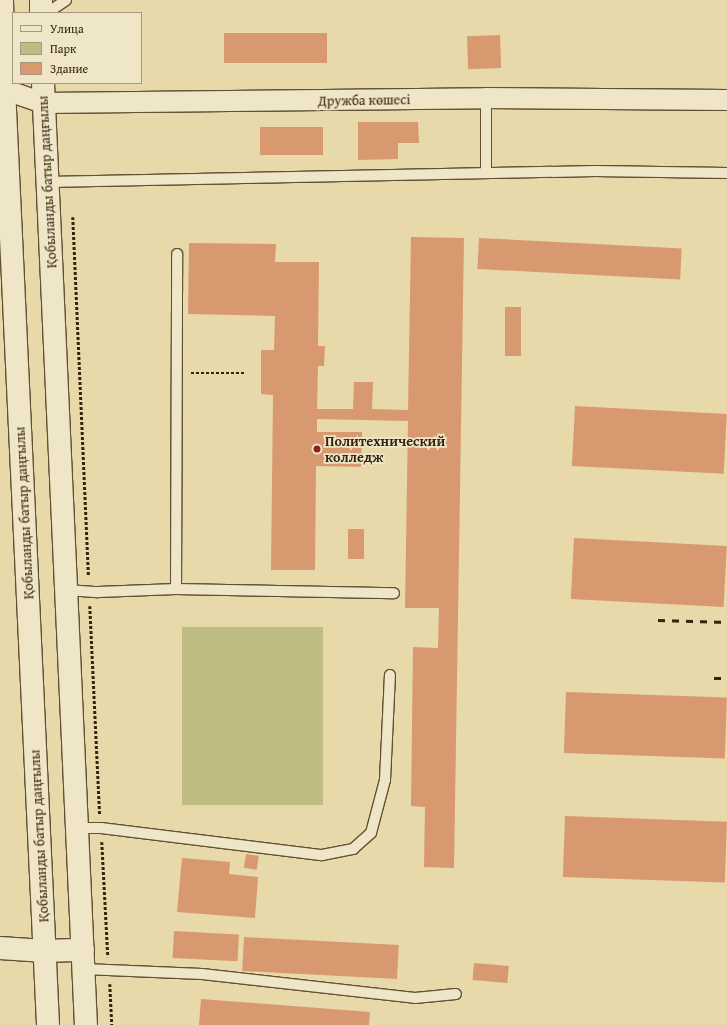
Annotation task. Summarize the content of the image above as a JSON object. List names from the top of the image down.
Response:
{
  "streets": {
    "main road": ["Қобыланды батыр даңғылы"],
    "street": ["Дружба көшесі"]
  },
  "crossings": [
    ["Дружба көшесі", "Қобыланды батыр даңғылы"]
  ],
  "places": ["Политехнический колледж"],
  "legend": ["Улица", "Парк", "Здание"]
}
